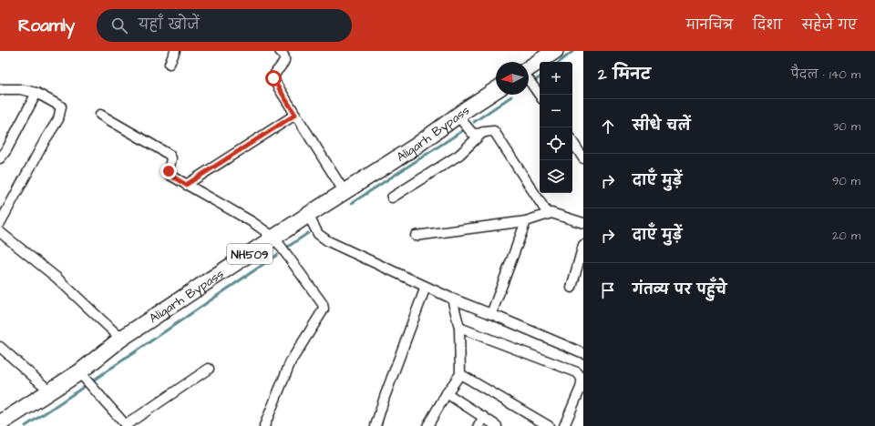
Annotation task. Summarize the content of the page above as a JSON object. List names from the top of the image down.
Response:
{
  "streets": {
    "highway": ["Aligarh Bypass", "NH509"]
  },
  "north": "left",
  "page": {
    "header": "Roamly",
    "search": "यहाँ खोजें",
    "nav": ["मानचित्र", "दिशा", "सहेजे गए"],
    "heading": ["2 मिनट", "पैदल · 140 m"],
    "map_buttons": ["+", "−"],
    "list": [
      ["सीधे चलें", "30 m"],
      ["दाएँ मुड़ें", "90 m"],
      ["दाएँ मुड़ें", "20 m"],
      "गंतव्य पर पहुँचे"
    ]
  }
}
